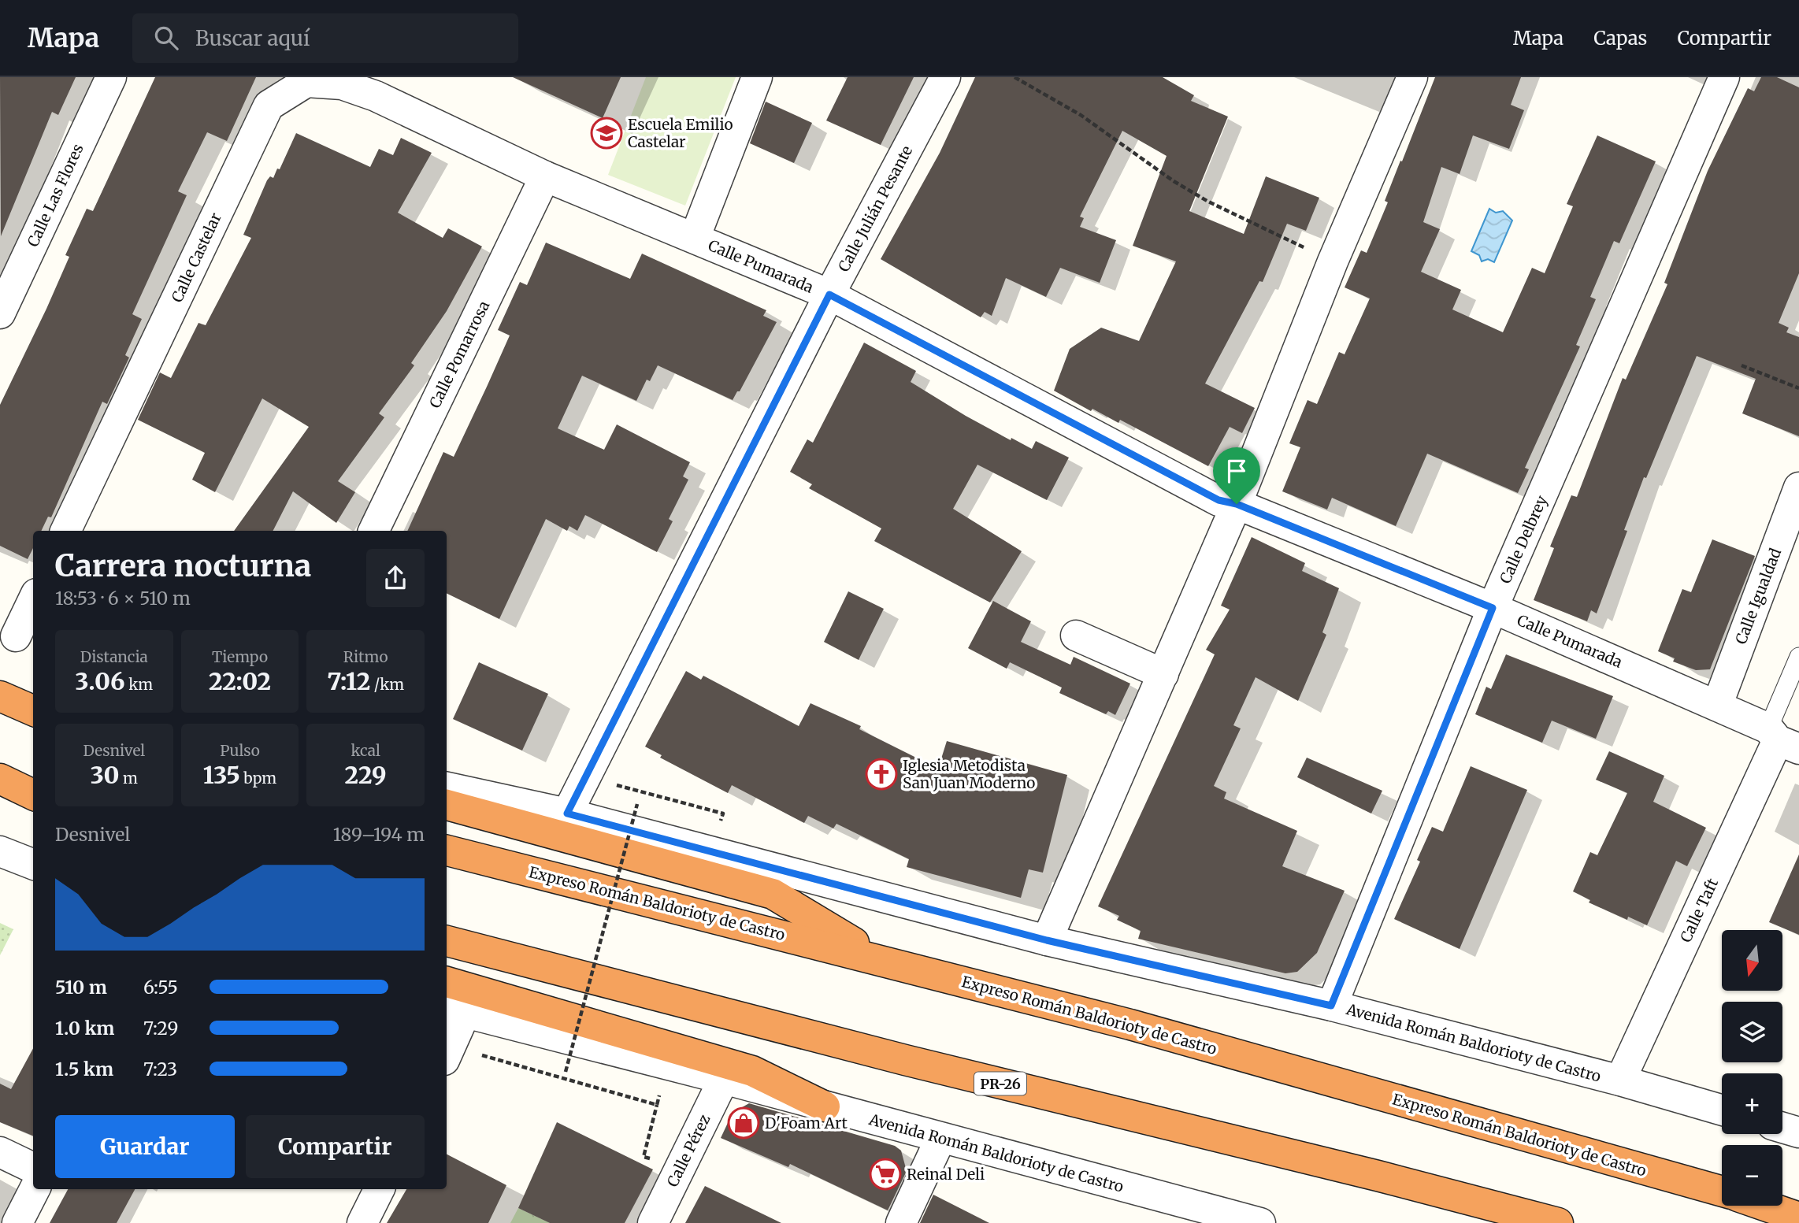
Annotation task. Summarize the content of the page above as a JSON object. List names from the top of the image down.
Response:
{
  "streets": {
    "highway": ["Expreso Román Baldorioty de Castro", "PR-26"],
    "street": [
      "Calle Las Flores",
      "Calle Julián Pesante",
      "Calle Castelar",
      "Calle Pumarada",
      "Calle Pomarrosa",
      "Calle Delbrey",
      "Calle Igualdad",
      "Calle Taft",
      "Avenida Román Baldorioty de Castro",
      "Calle Pérez"
    ]
  },
  "crossings": [
    ["Calle Julián Pesante", "Calle Pumarada"],
    ["Calle Julián Pesante", "Avenida Román Baldorioty de Castro"],
    ["Calle Castelar", "Calle Pumarada"],
    ["Calle Pumarada", "Calle Pomarrosa"],
    ["Calle Pumarada", "Calle Delbrey"],
    ["Calle Pumarada", "Calle Igualdad"],
    ["Calle Pumarada", "Calle Taft"],
    ["Calle Delbrey", "Avenida Román Baldorioty de Castro"],
    ["Calle Taft", "Avenida Román Baldorioty de Castro"],
    ["Avenida Román Baldorioty de Castro", "Calle Pérez"]
  ],
  "places": {
    "school or university": ["Escuela Emilio Castelar"],
    "church": ["Iglesia Metodista San Juan Moderno"],
    "shop": ["D'Foam Art"],
    "supermarket": ["Reinal Deli"]
  },
  "north": "bottom",
  "page": {
    "header": "Mapa",
    "search": "Buscar aquí",
    "nav": ["Mapa", "Capas", "Compartir"],
    "heading": ["Carrera nocturna", "18:53 · 6 × 510 m"],
    "stats": [
      ["Distancia", "3.06 km"],
      ["Tiempo", "22:02"],
      ["Ritmo", "7:12 /km"],
      ["Desnivel", "30 m"],
      ["Pulso", "135 bpm"],
      ["kcal", "229"]
    ],
    "chart": ["Desnivel", "189–194 m"],
    "map_buttons": ["+", "−"],
    "list": [
      {
        "name": "510 m",
        "note": "6:55"
      },
      {
        "name": "1.0 km",
        "note": "7:29"
      },
      {
        "name": "1.5 km",
        "note": "7:23"
      }
    ],
    "buttons": ["Guardar", "Compartir"]
  }
}
